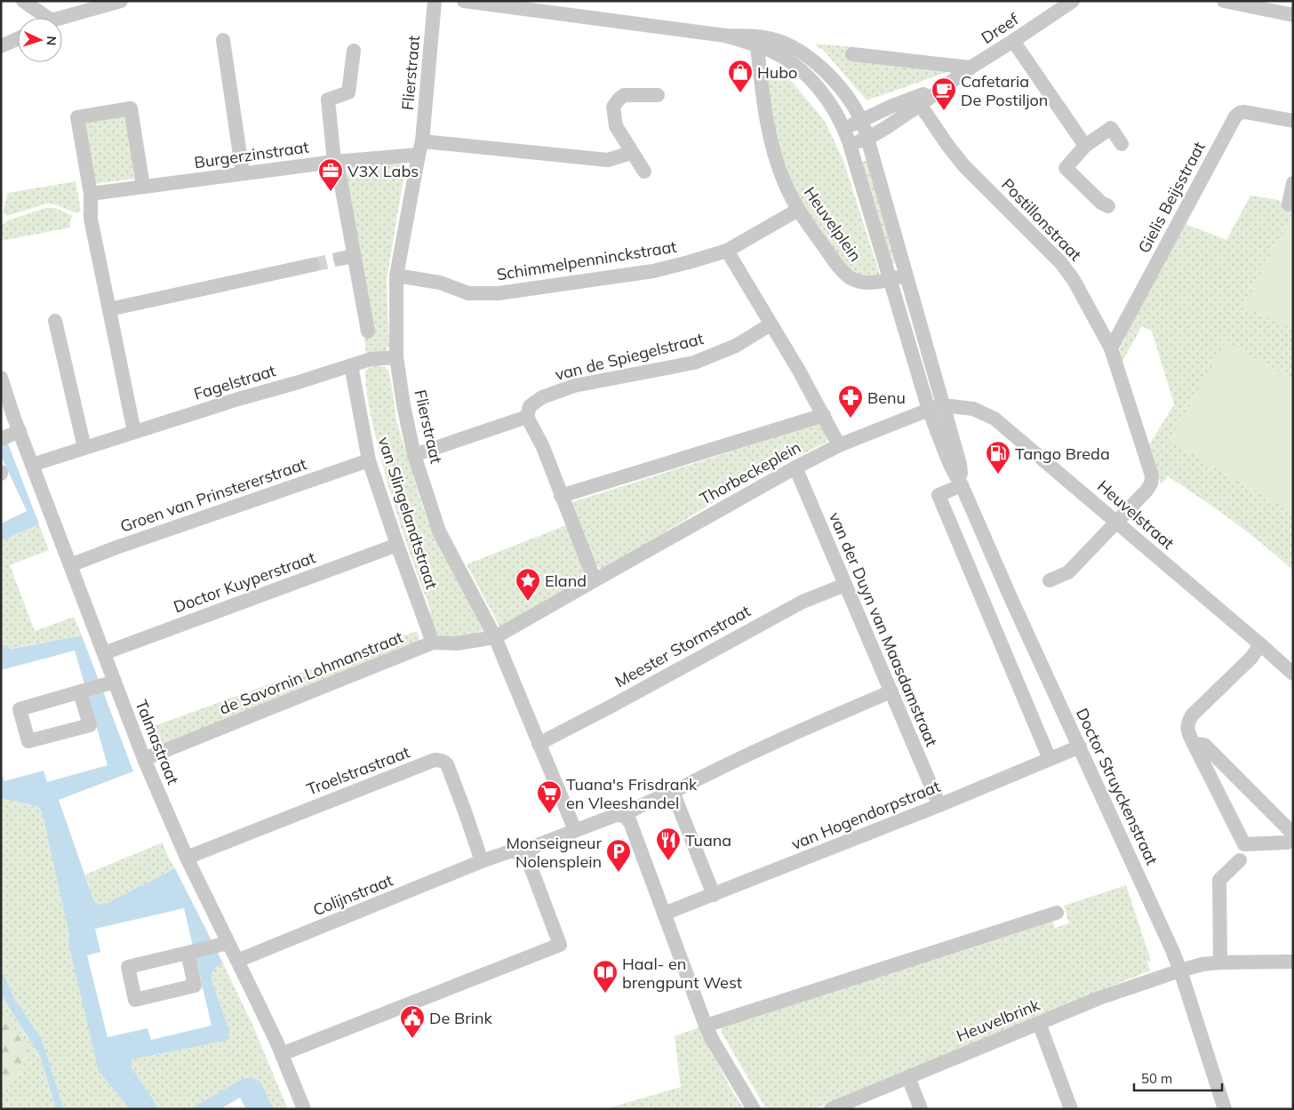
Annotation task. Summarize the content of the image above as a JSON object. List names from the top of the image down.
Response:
{
  "streets": {
    "street": [
      "Dreef",
      "Flierstraat",
      "Burgerzinstraat",
      "Gielis Beijsstraat",
      "Postillonstraat",
      "Heuvelplein",
      "Schimmelpenninckstraat",
      "van de Spiegelstraat",
      "Fagelstraat",
      "Thorbeckeplein",
      "Groen van Prinstererstraat",
      "van Slingelandtstraat",
      "Heuvelstraat",
      "Doctor Kuyperstraat",
      "van der Duyn van Maasdamstraat",
      "Meester Stormstraat",
      "de Savornin Lohmanstraat",
      "Talmastraat",
      "Troelstrastraat",
      "Doctor Struyckenstraat",
      "van Hogendorpstraat",
      "Colijnstraat",
      "Heuvelbrink"
    ]
  },
  "crossings": [
    ["Dreef", "Postillonstraat"],
    ["Dreef", "Heuvelplein"],
    ["Flierstraat", "Burgerzinstraat"],
    ["Flierstraat", "Schimmelpenninckstraat"],
    ["Flierstraat", "Fagelstraat"],
    ["Flierstraat", "Thorbeckeplein"],
    ["Flierstraat", "Meester Stormstraat"],
    ["Flierstraat", "de Savornin Lohmanstraat"],
    ["Gielis Beijsstraat", "Postillonstraat"],
    ["Postillonstraat", "Heuvelstraat"],
    ["Heuvelplein", "Schimmelpenninckstraat"],
    ["Heuvelplein", "Thorbeckeplein"],
    ["Heuvelplein", "Doctor Struyckenstraat"],
    ["Fagelstraat", "van Slingelandtstraat"],
    ["Fagelstraat", "Talmastraat"],
    ["Thorbeckeplein", "Heuvelstraat"],
    ["Thorbeckeplein", "van der Duyn van Maasdamstraat"],
    ["Thorbeckeplein", "de Savornin Lohmanstraat"],
    ["Thorbeckeplein", "Doctor Struyckenstraat"],
    ["Groen van Prinstererstraat", "van Slingelandtstraat"],
    ["Groen van Prinstererstraat", "Talmastraat"],
    ["van Slingelandtstraat", "Doctor Kuyperstraat"],
    ["van Slingelandtstraat", "de Savornin Lohmanstraat"],
    ["Heuvelstraat", "Doctor Struyckenstraat"],
    ["Doctor Kuyperstraat", "Talmastraat"],
    ["van der Duyn van Maasdamstraat", "Meester Stormstraat"],
    ["van der Duyn van Maasdamstraat", "van Hogendorpstraat"],
    ["de Savornin Lohmanstraat", "Talmastraat"],
    ["Talmastraat", "Troelstrastraat"],
    ["Talmastraat", "Colijnstraat"],
    ["Troelstrastraat", "Colijnstraat"],
    ["Doctor Struyckenstraat", "van Hogendorpstraat"],
    ["Doctor Struyckenstraat", "Heuvelbrink"]
  ],
  "places": {
    "shop": ["Hubo"],
    "cafe": ["Cafetaria De Postiljon"],
    "office": ["V3X Labs"],
    "pharmacy": ["Benu"],
    "fuel station": ["Tango Breda"],
    "place": ["Eland"],
    "supermarket": ["Tuana's Frisdrank en Vleeshandel"],
    "restaurant": ["Tuana"],
    "parking": ["Monseigneur Nolensplein"],
    "library": ["Haal- en brengpunt West"],
    "public building": ["De Brink"]
  },
  "scale_bar": "50 m",
  "north": "right"
}
